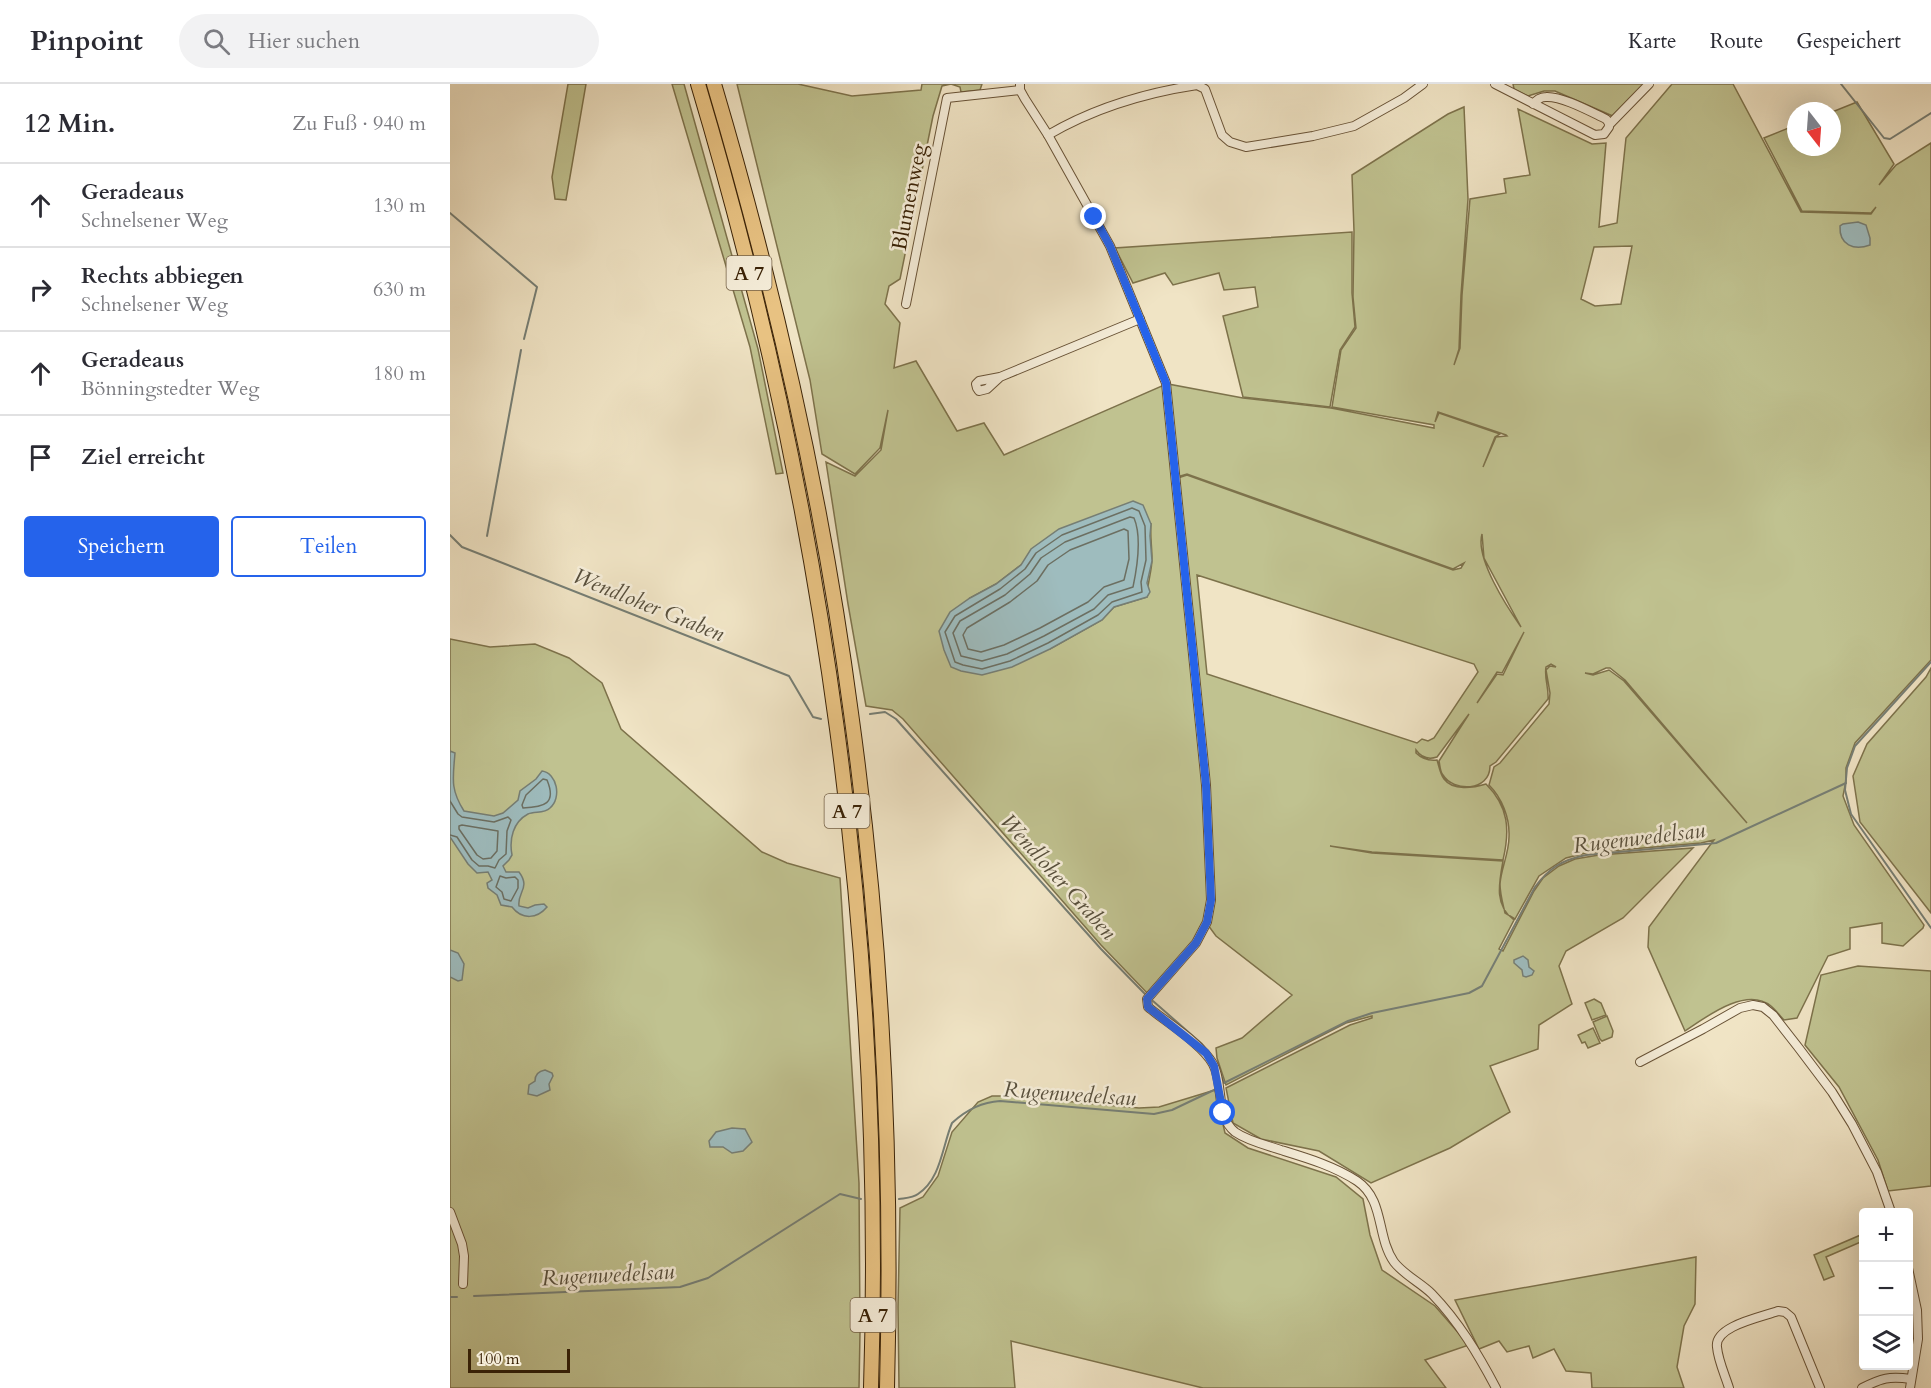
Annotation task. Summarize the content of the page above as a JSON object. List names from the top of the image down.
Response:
{
  "streets": {
    "highway": ["A 7"],
    "street": ["Blumenweg"]
  },
  "water": ["Wendloher Graben", "Rugenwedelsau"],
  "scale_bar": "100 m",
  "north": "bottom",
  "page": {
    "header": "Pinpoint",
    "search": "Hier suchen",
    "nav": ["Karte", "Route", "Gespeichert"],
    "heading": ["12 Min.", "Zu Fuß · 940 m"],
    "list": [
      ["Geradeaus", "Schnelsener Weg", "130 m"],
      ["Rechts abbiegen", "Schnelsener Weg", "630 m"],
      ["Geradeaus", "Bönningstedter Weg", "180 m"],
      "Ziel erreicht"
    ],
    "buttons": ["Speichern", "Teilen"],
    "map_buttons": ["+", "−"],
    "scale": "100 m"
  }
}
